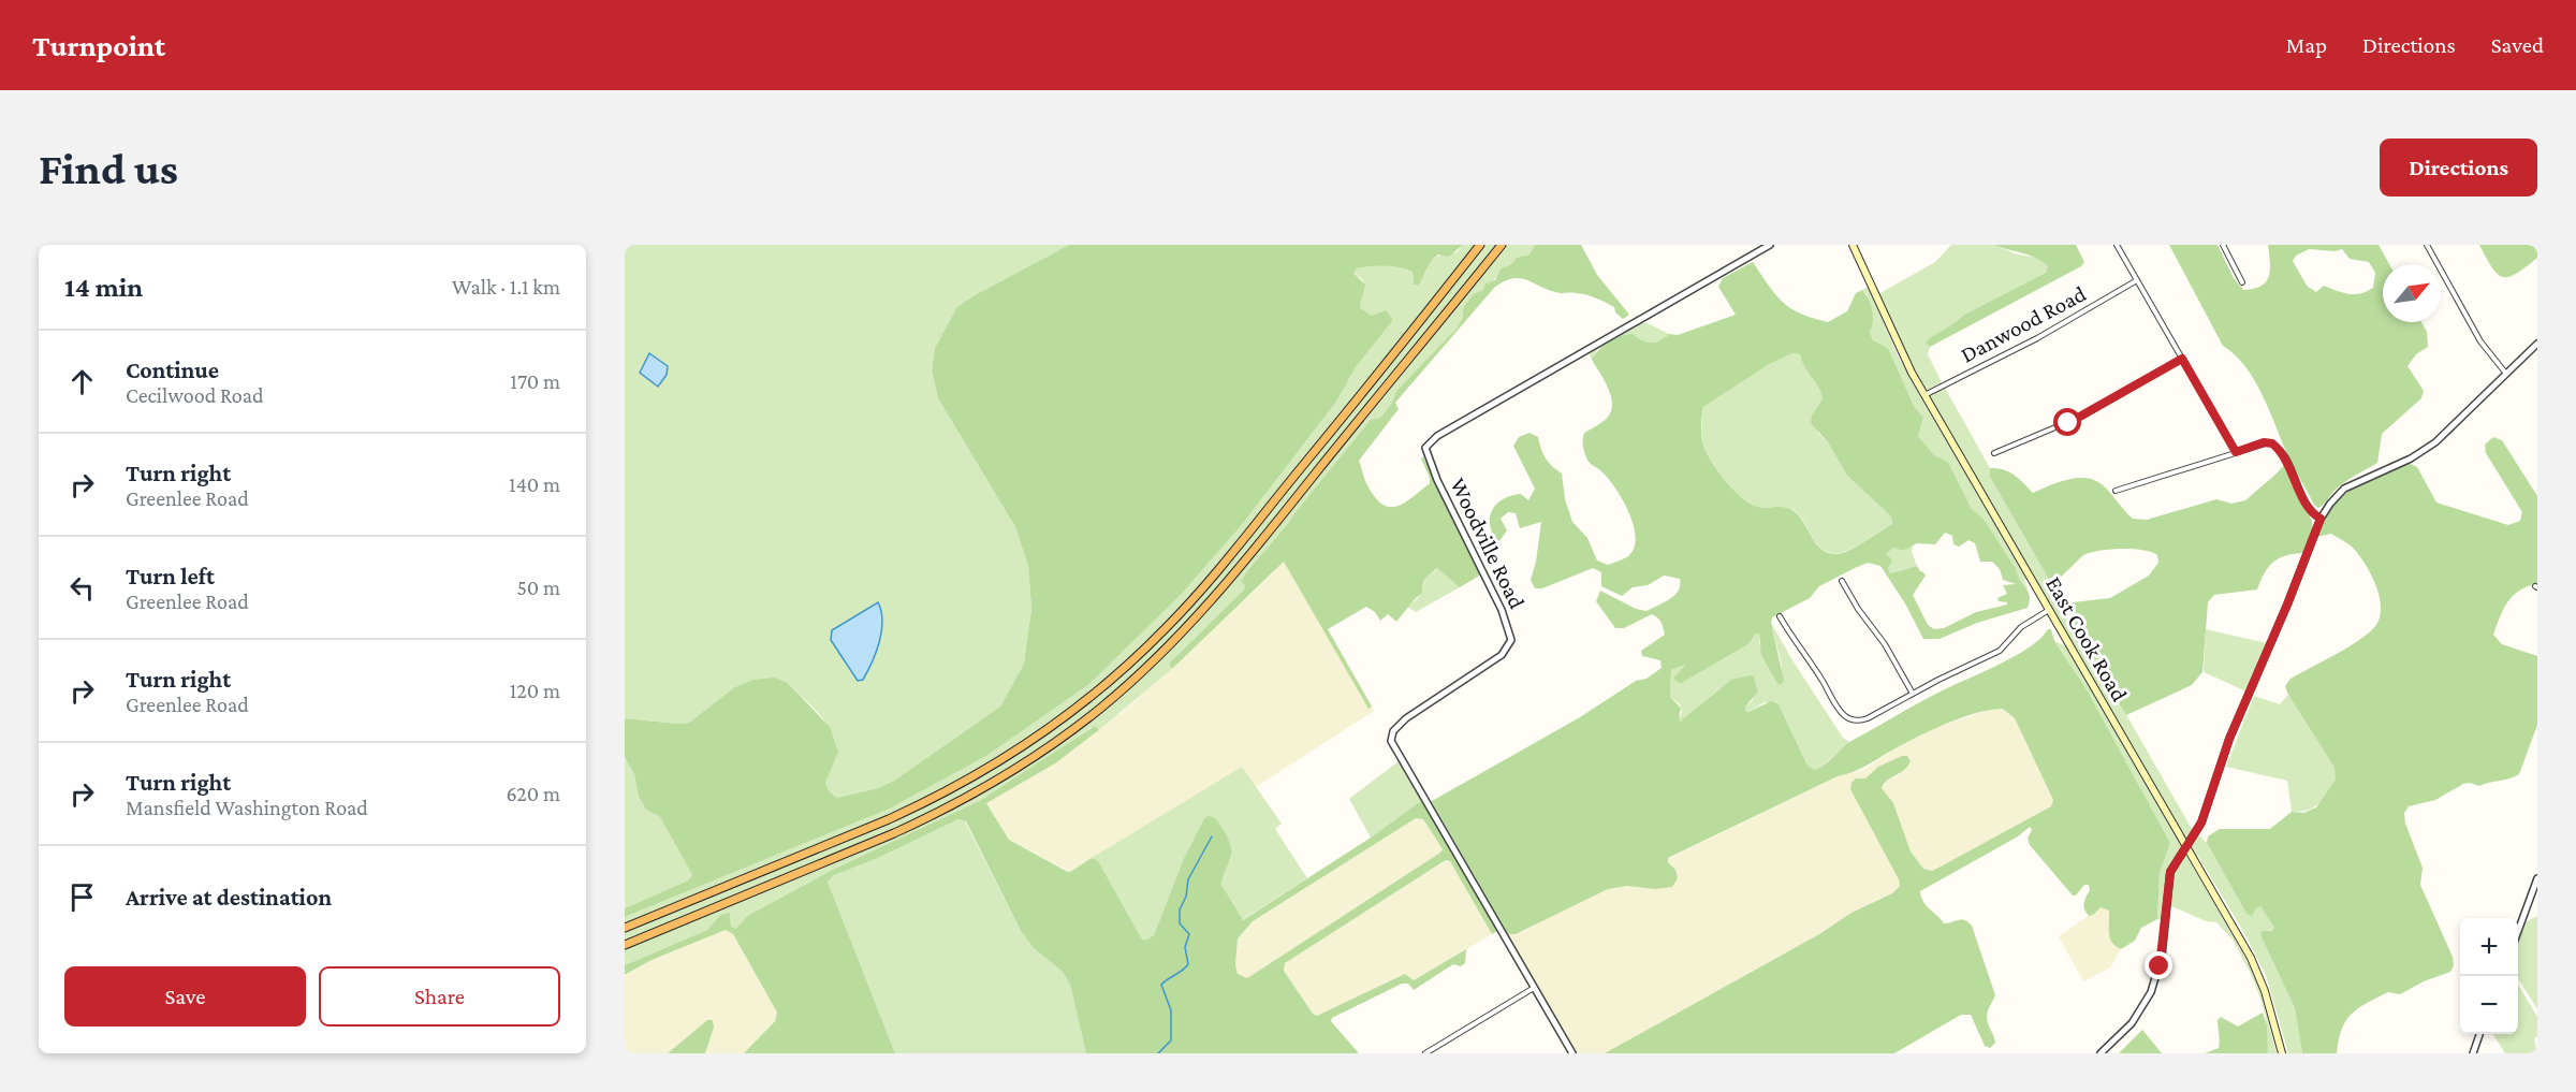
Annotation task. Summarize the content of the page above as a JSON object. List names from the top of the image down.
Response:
{
  "streets": {
    "main road": ["East Cook Road"],
    "street": ["Danwood Road", "Woodville Road"]
  },
  "crossings": [
    ["Danwood Road", "East Cook Road"]
  ],
  "north": "top right",
  "page": {
    "header": "Turnpoint",
    "nav": ["Map", "Directions", "Saved"],
    "buttons": [
      "Directions",
      ["Save", "Share"]
    ],
    "title": "Find us",
    "heading": ["14 min", "Walk · 1.1 km"],
    "list": [
      ["Continue", "Cecilwood Road", "170 m"],
      ["Turn right", "Greenlee Road", "140 m"],
      ["Turn left", "Greenlee Road", "50 m"],
      ["Turn right", "Greenlee Road", "120 m"],
      ["Turn right", "Mansfield Washington Road", "620 m"],
      "Arrive at destination"
    ],
    "map_buttons": ["+", "−"]
  }
}
